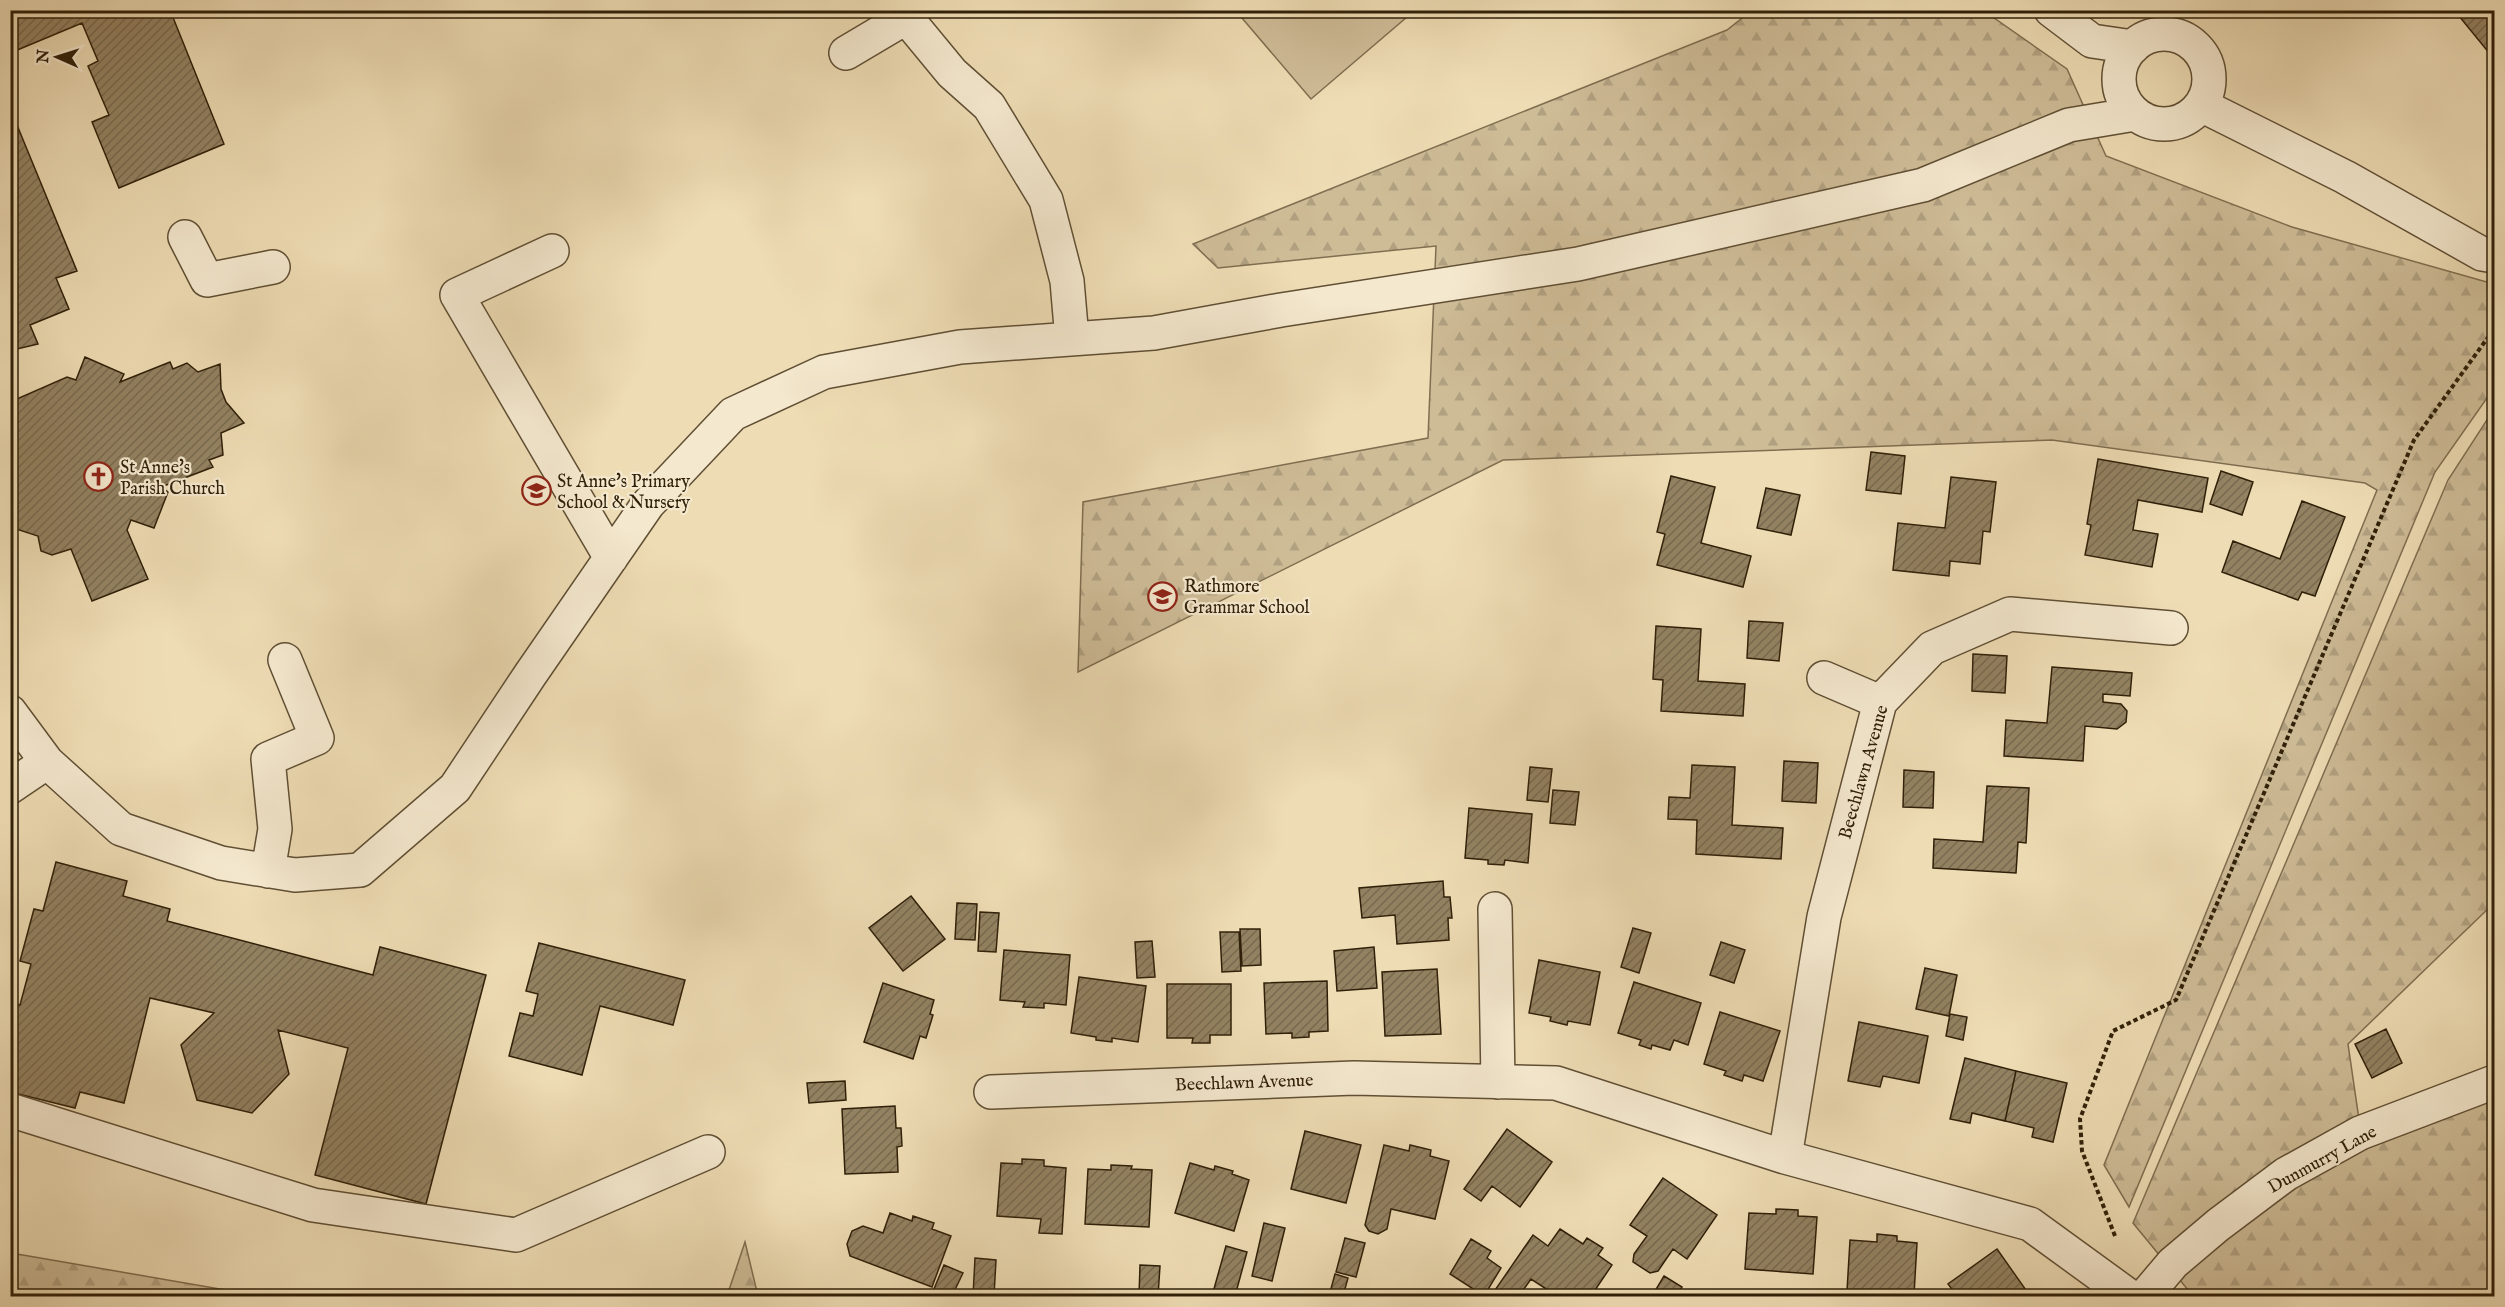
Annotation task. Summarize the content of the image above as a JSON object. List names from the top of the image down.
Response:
{
  "streets": {
    "street": ["Beechlawn Avenue", "Dunmurry Lane"]
  },
  "places": {
    "church": ["St Anne's Parish Church"],
    "school or university": ["St Anne's Primary School & Nursery", "Rathmore Grammar School"]
  },
  "north": "left"
}
